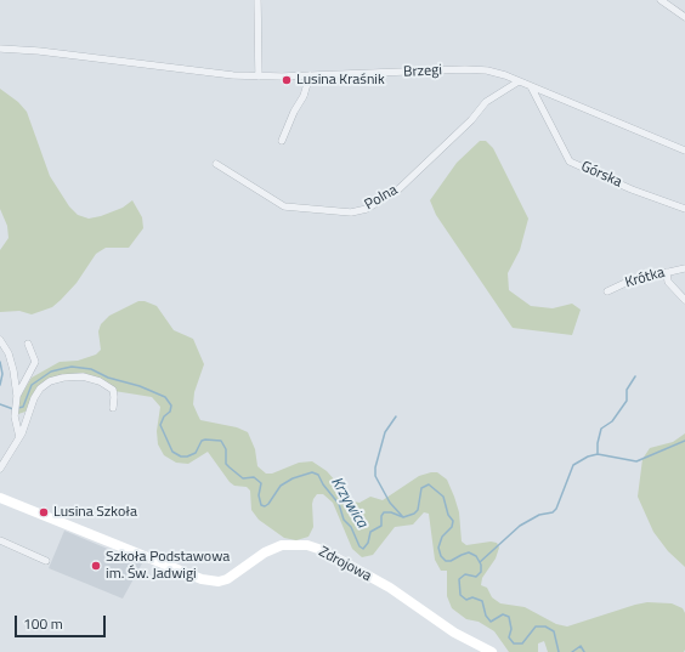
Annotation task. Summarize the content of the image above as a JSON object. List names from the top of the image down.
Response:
{
  "streets": {
    "street": [
      "Brzegi",
      "Górska",
      "Polna",
      "Krótka",
      "Zdrojowa"
    ]
  },
  "crossings": [
    ["Brzegi", "Górska"],
    ["Brzegi", "Polna"]
  ],
  "water": ["Krzywica"],
  "places": ["Lusina Kraśnik", "Lusina Szkoła", "Szkoła Podstawowa im. Św. Jadwigi"],
  "scale_bar": "100 m"
}
